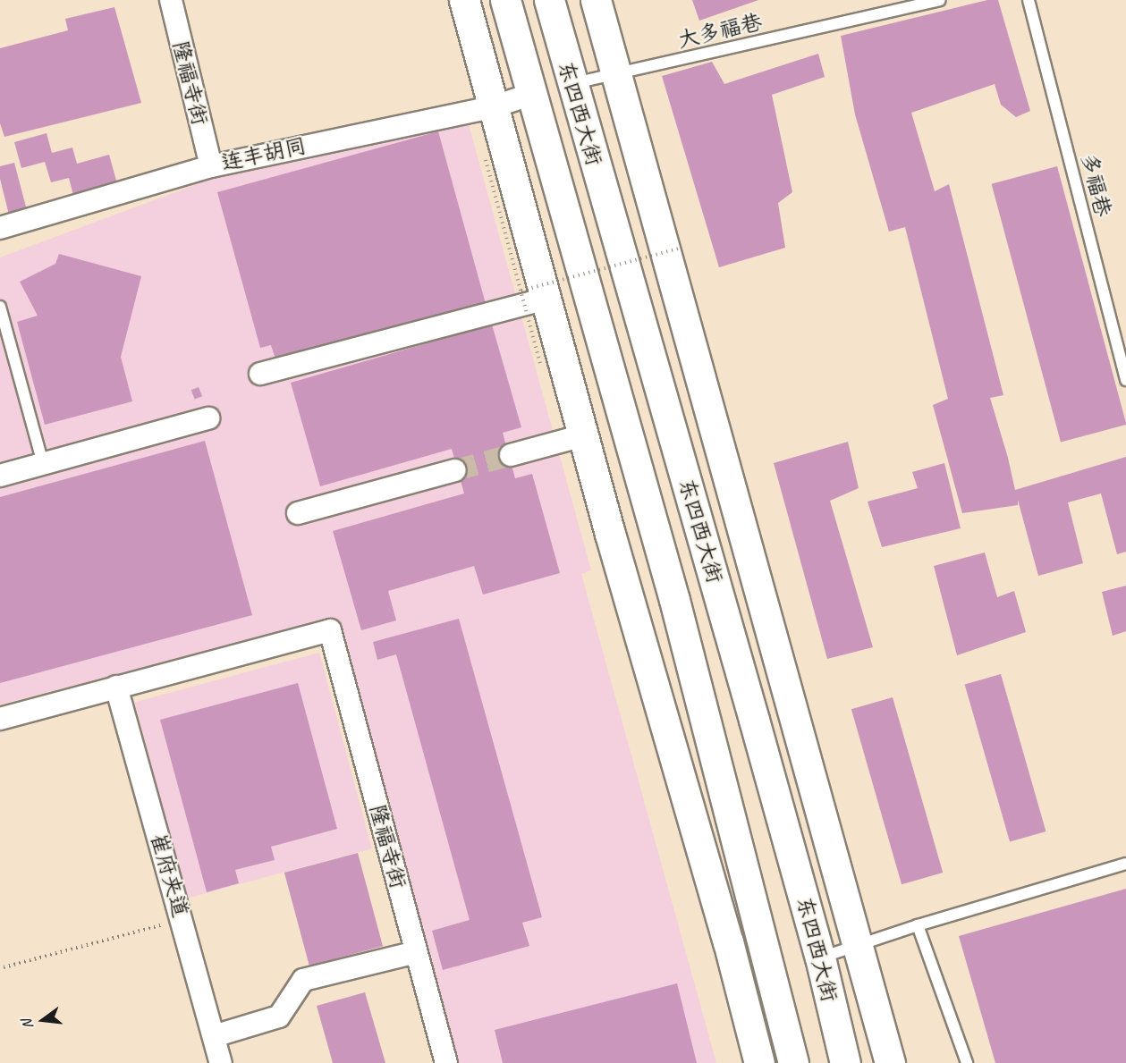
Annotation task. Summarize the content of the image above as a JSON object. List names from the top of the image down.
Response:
{
  "streets": {
    "street": [
      "隆福寺街",
      "东四西大街",
      "连丰胡同",
      "崔府夹道"
    ],
    "lane": ["大多福巷", "多福巷"]
  },
  "crossings": [
    ["大多福巷", "东四西大街"],
    ["隆福寺街", "连丰胡同"],
    ["隆福寺街", "崔府夹道"],
    ["东四西大街", "连丰胡同"]
  ],
  "north": "left"
}
